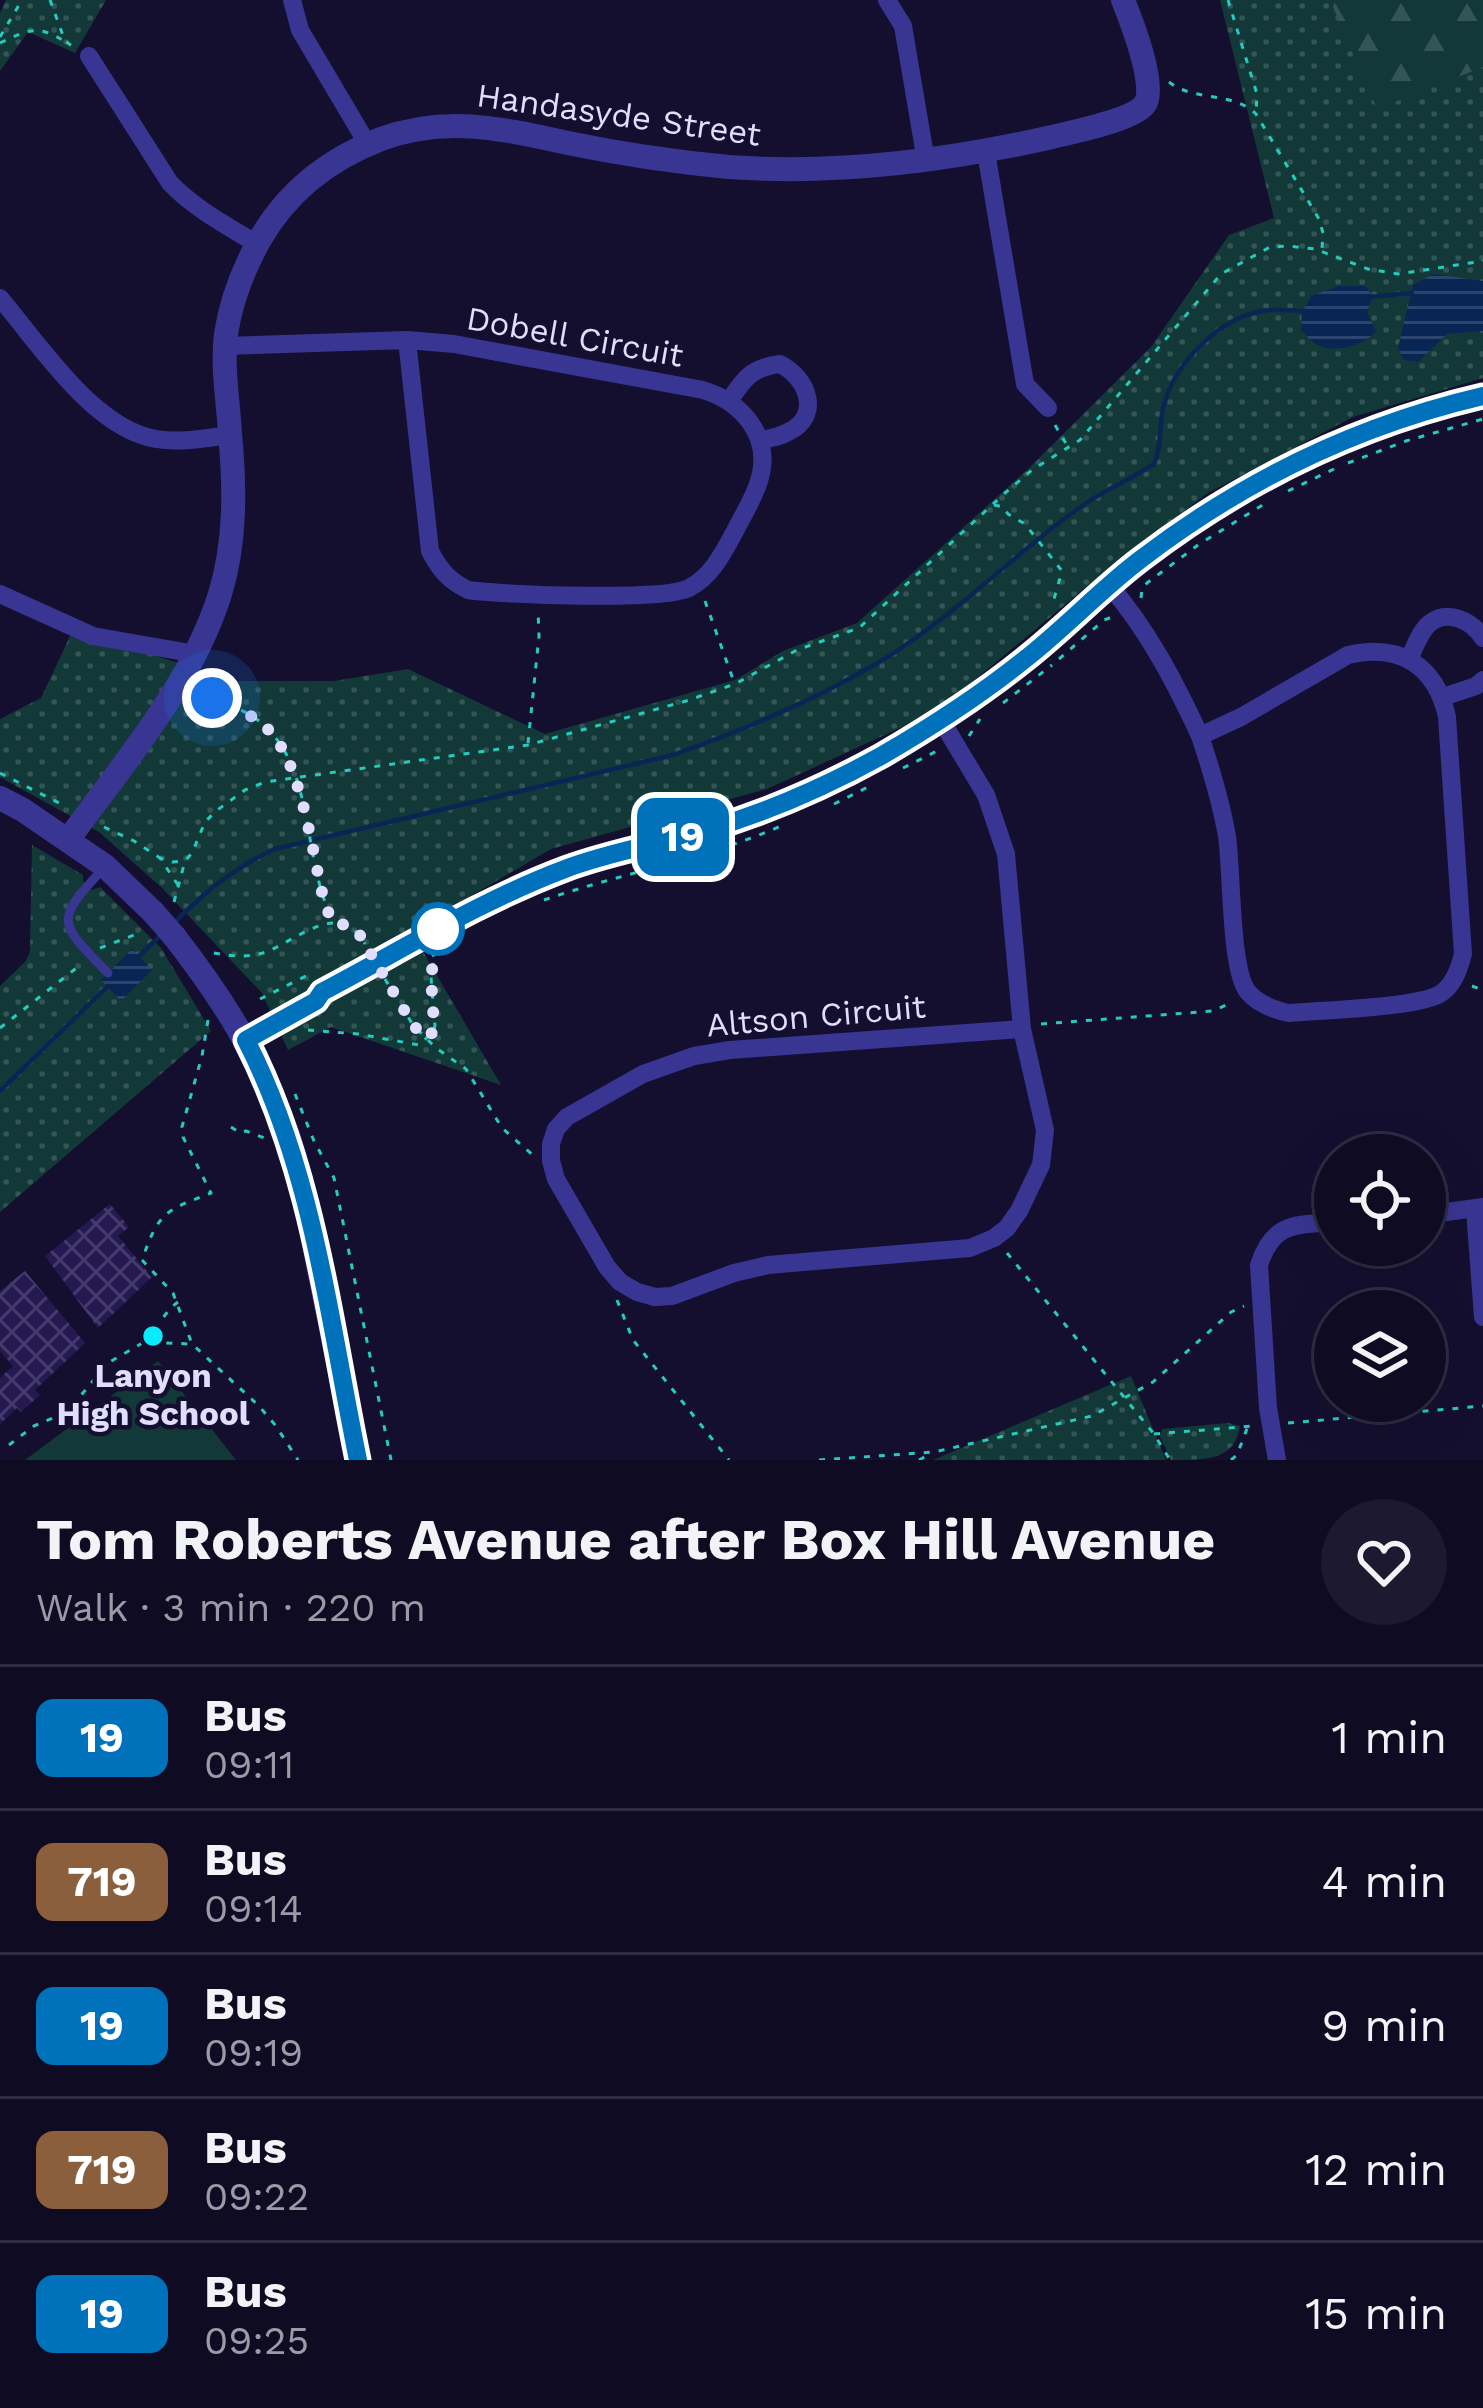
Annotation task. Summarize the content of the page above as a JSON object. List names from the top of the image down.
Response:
{
  "streets": {
    "street": ["Handasyde Street", "Dobell Circuit", "Altson Circuit"]
  },
  "crossings": [
    ["Handasyde Street", "Dobell Circuit"]
  ],
  "places": ["Lanyon High School"],
  "lines": ["bus line 19"],
  "page": {
    "on_map": "19",
    "heading": ["Tom Roberts Avenue after Box Hill Avenue", "Walk · 3 min · 220 m"],
    "list": [
      {
        "mark": "19",
        "name": "Bus",
        "note": "09:11",
        "value": "1 min"
      },
      {
        "mark": "719",
        "name": "Bus",
        "note": "09:14",
        "value": "4 min"
      },
      {
        "mark": "19",
        "name": "Bus",
        "note": "09:19",
        "value": "9 min"
      },
      {
        "mark": "719",
        "name": "Bus",
        "note": "09:22",
        "value": "12 min"
      },
      {
        "mark": "19",
        "name": "Bus",
        "note": "09:25",
        "value": "15 min"
      }
    ]
  }
}
